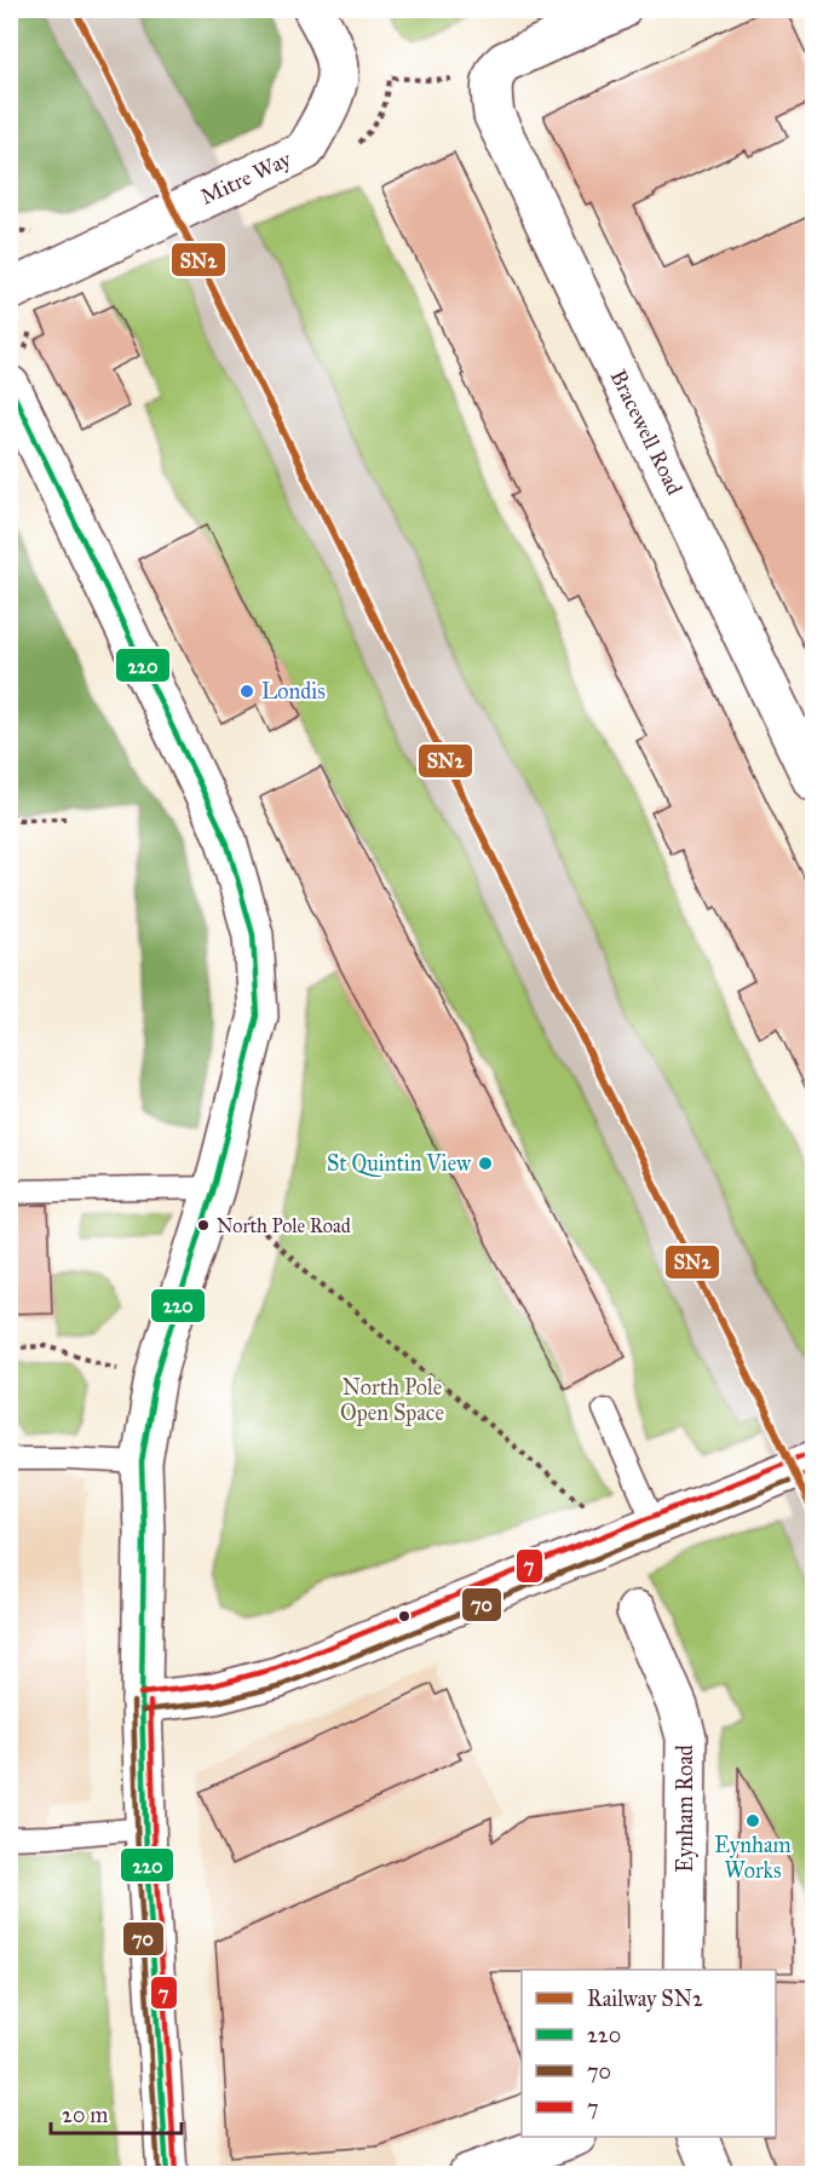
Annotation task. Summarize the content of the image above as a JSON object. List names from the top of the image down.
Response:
{
  "streets": {
    "main road": ["Mitre Way", "Bracewell Road", "Eynham Road"]
  },
  "parks": ["North Pole Open Space"],
  "places": [
    "Londis",
    "St Quintin View",
    "North Pole Road",
    "Eynham Works"
  ],
  "lines": [
    "rail line SN2",
    "transit line 220",
    "transit line 7",
    "transit line 70"
  ],
  "legend": [
    "Railway SN2",
    "220",
    "70",
    "7"
  ],
  "scale_bar": "20 m"
}
